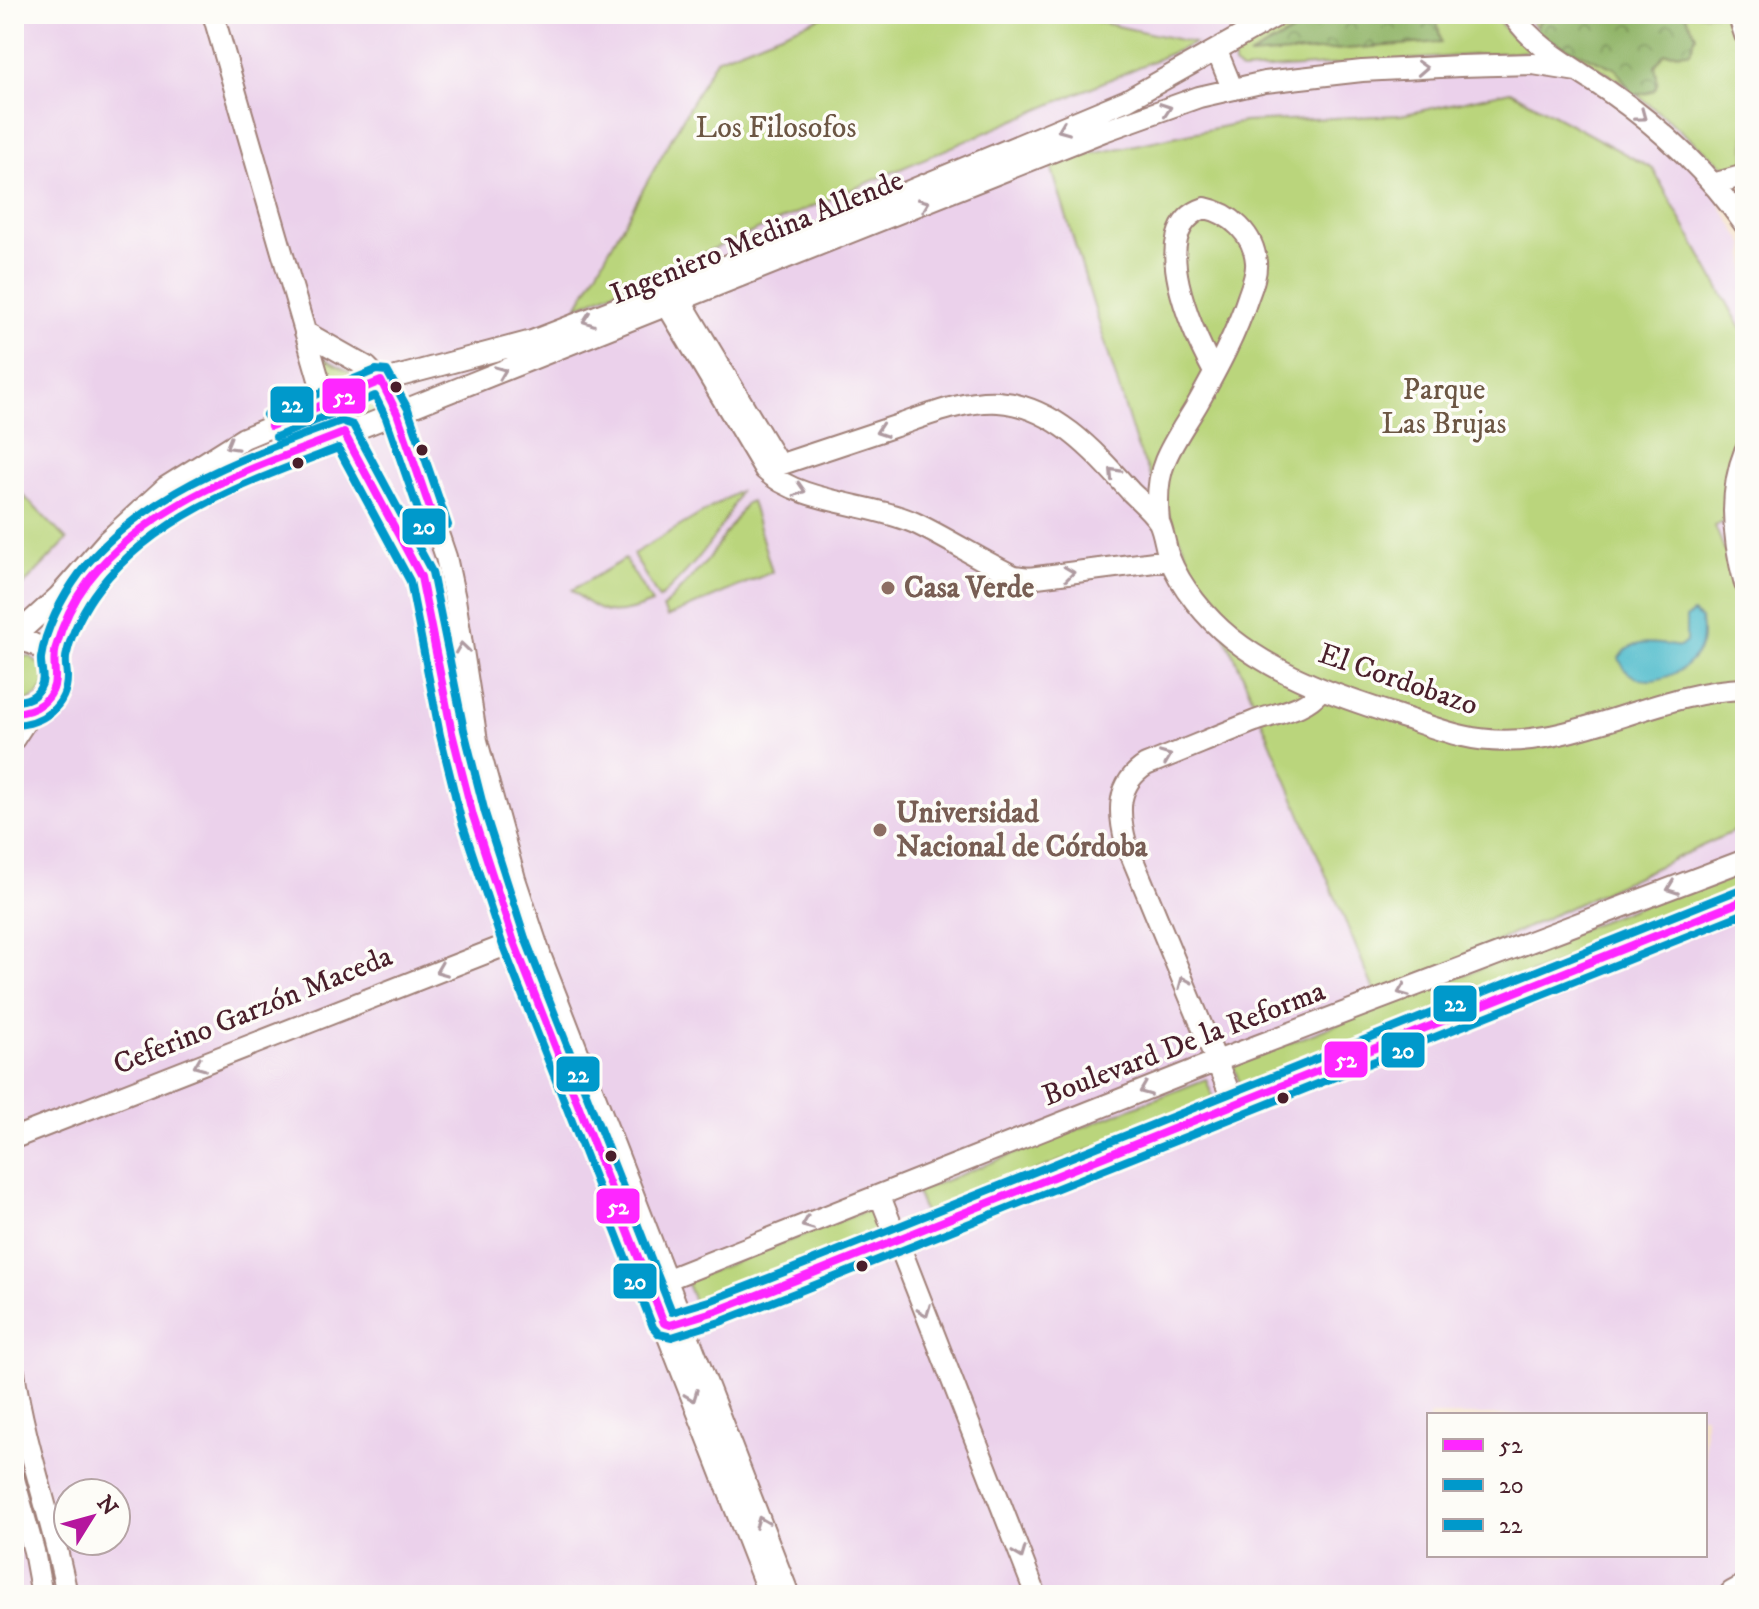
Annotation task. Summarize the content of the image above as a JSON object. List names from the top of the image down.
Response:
{
  "streets": {
    "street": [
      "Ingeniero Medina Allende",
      "El Cordobazo",
      "Ceferino Garzón Maceda",
      "Boulevard De la Reforma"
    ]
  },
  "one_way": ["Ceferino Garzón Maceda"],
  "parks": ["Los Filosofos", "Parque Las Brujas"],
  "places": ["Casa Verde", "Universidad Nacional de Córdoba"],
  "lines": ["transit line 22", "transit line 52", "transit line 20"],
  "legend": ["52", "20", "22"],
  "north": "top right"
}
